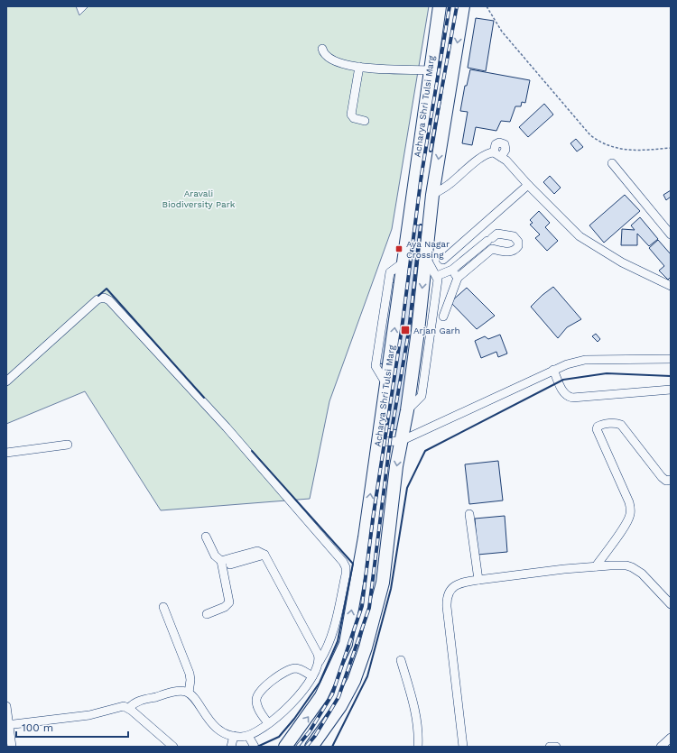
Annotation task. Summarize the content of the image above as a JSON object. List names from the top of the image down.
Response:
{
  "streets": {
    "highway": ["Acharya Shri Tulsi Marg"]
  },
  "parks": ["Aravali Biodiversity Park"],
  "places": {
    "transit": ["Aya Nagar Crossing", "Arjan Garh"]
  },
  "scale_bar": "100 m"
}
